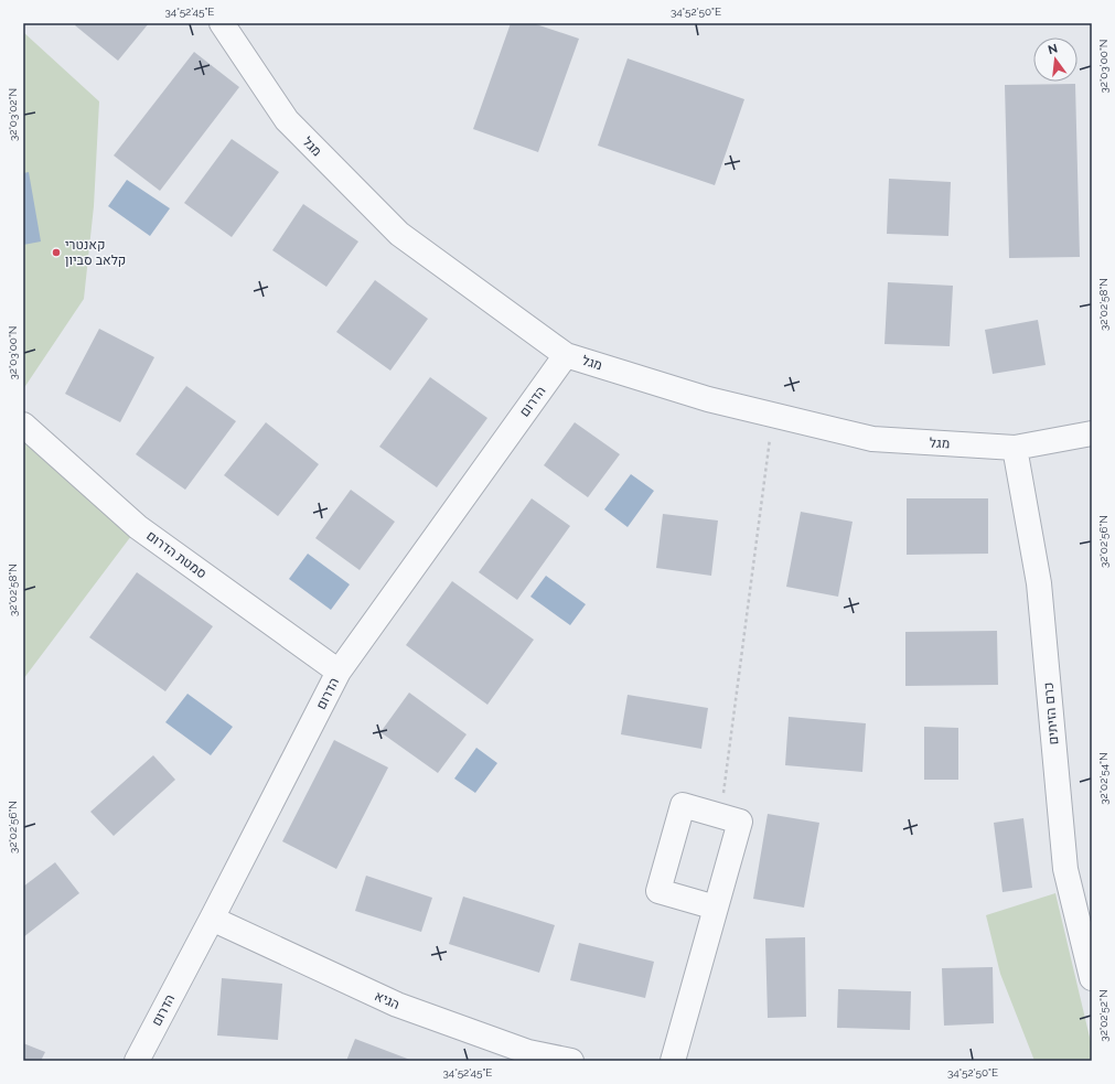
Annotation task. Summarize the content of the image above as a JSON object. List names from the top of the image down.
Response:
{
  "streets": {
    "street": [
      "מגל",
      "הדרום",
      "סמטת הדרום",
      "כרם הזיתים",
      "הגיא"
    ]
  },
  "crossings": [
    ["מגל", "הדרום"],
    ["מגל", "כרם הזיתים"],
    ["הדרום", "סמטת הדרום"],
    ["הדרום", "הגיא"]
  ],
  "places": ["קאנטרי קלאב סביון"],
  "north": "top",
  "coordinates": [
    "34°52'45\"E",
    "34°52'50\"E",
    "32°03'00\"N",
    "32°03'02\"N",
    "32°02'58\"N",
    "32°02'56\"N",
    "32°02'54\"N",
    "32°02'52\"N"
  ]
}
